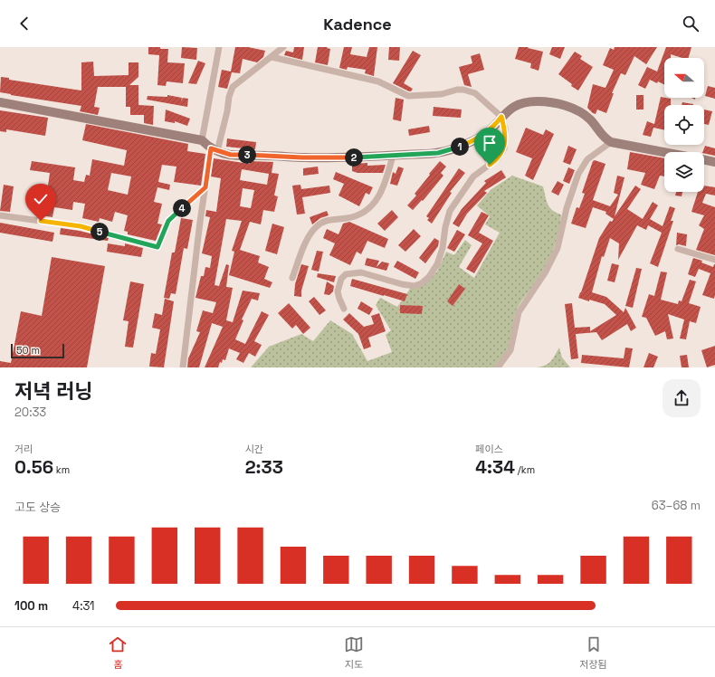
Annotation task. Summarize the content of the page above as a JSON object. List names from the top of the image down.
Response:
{
  "scale_bar": "50 m",
  "north": "left",
  "page": {
    "header": "Kadence",
    "pins": [
      "1",
      "3",
      "2",
      "4",
      "5"
    ],
    "scale": "50 m",
    "heading": ["저녁 러닝", "20:33"],
    "stats": [
      ["거리", "0.56 km"],
      ["시간", "2:33"],
      ["페이스", "4:34 /km"]
    ],
    "chart": ["고도 상승", "63–68 m"],
    "list": [
      {
        "name": "100 m",
        "note": "4:31"
      }
    ],
    "tabs": ["홈", "지도", "저장됨"]
  }
}
